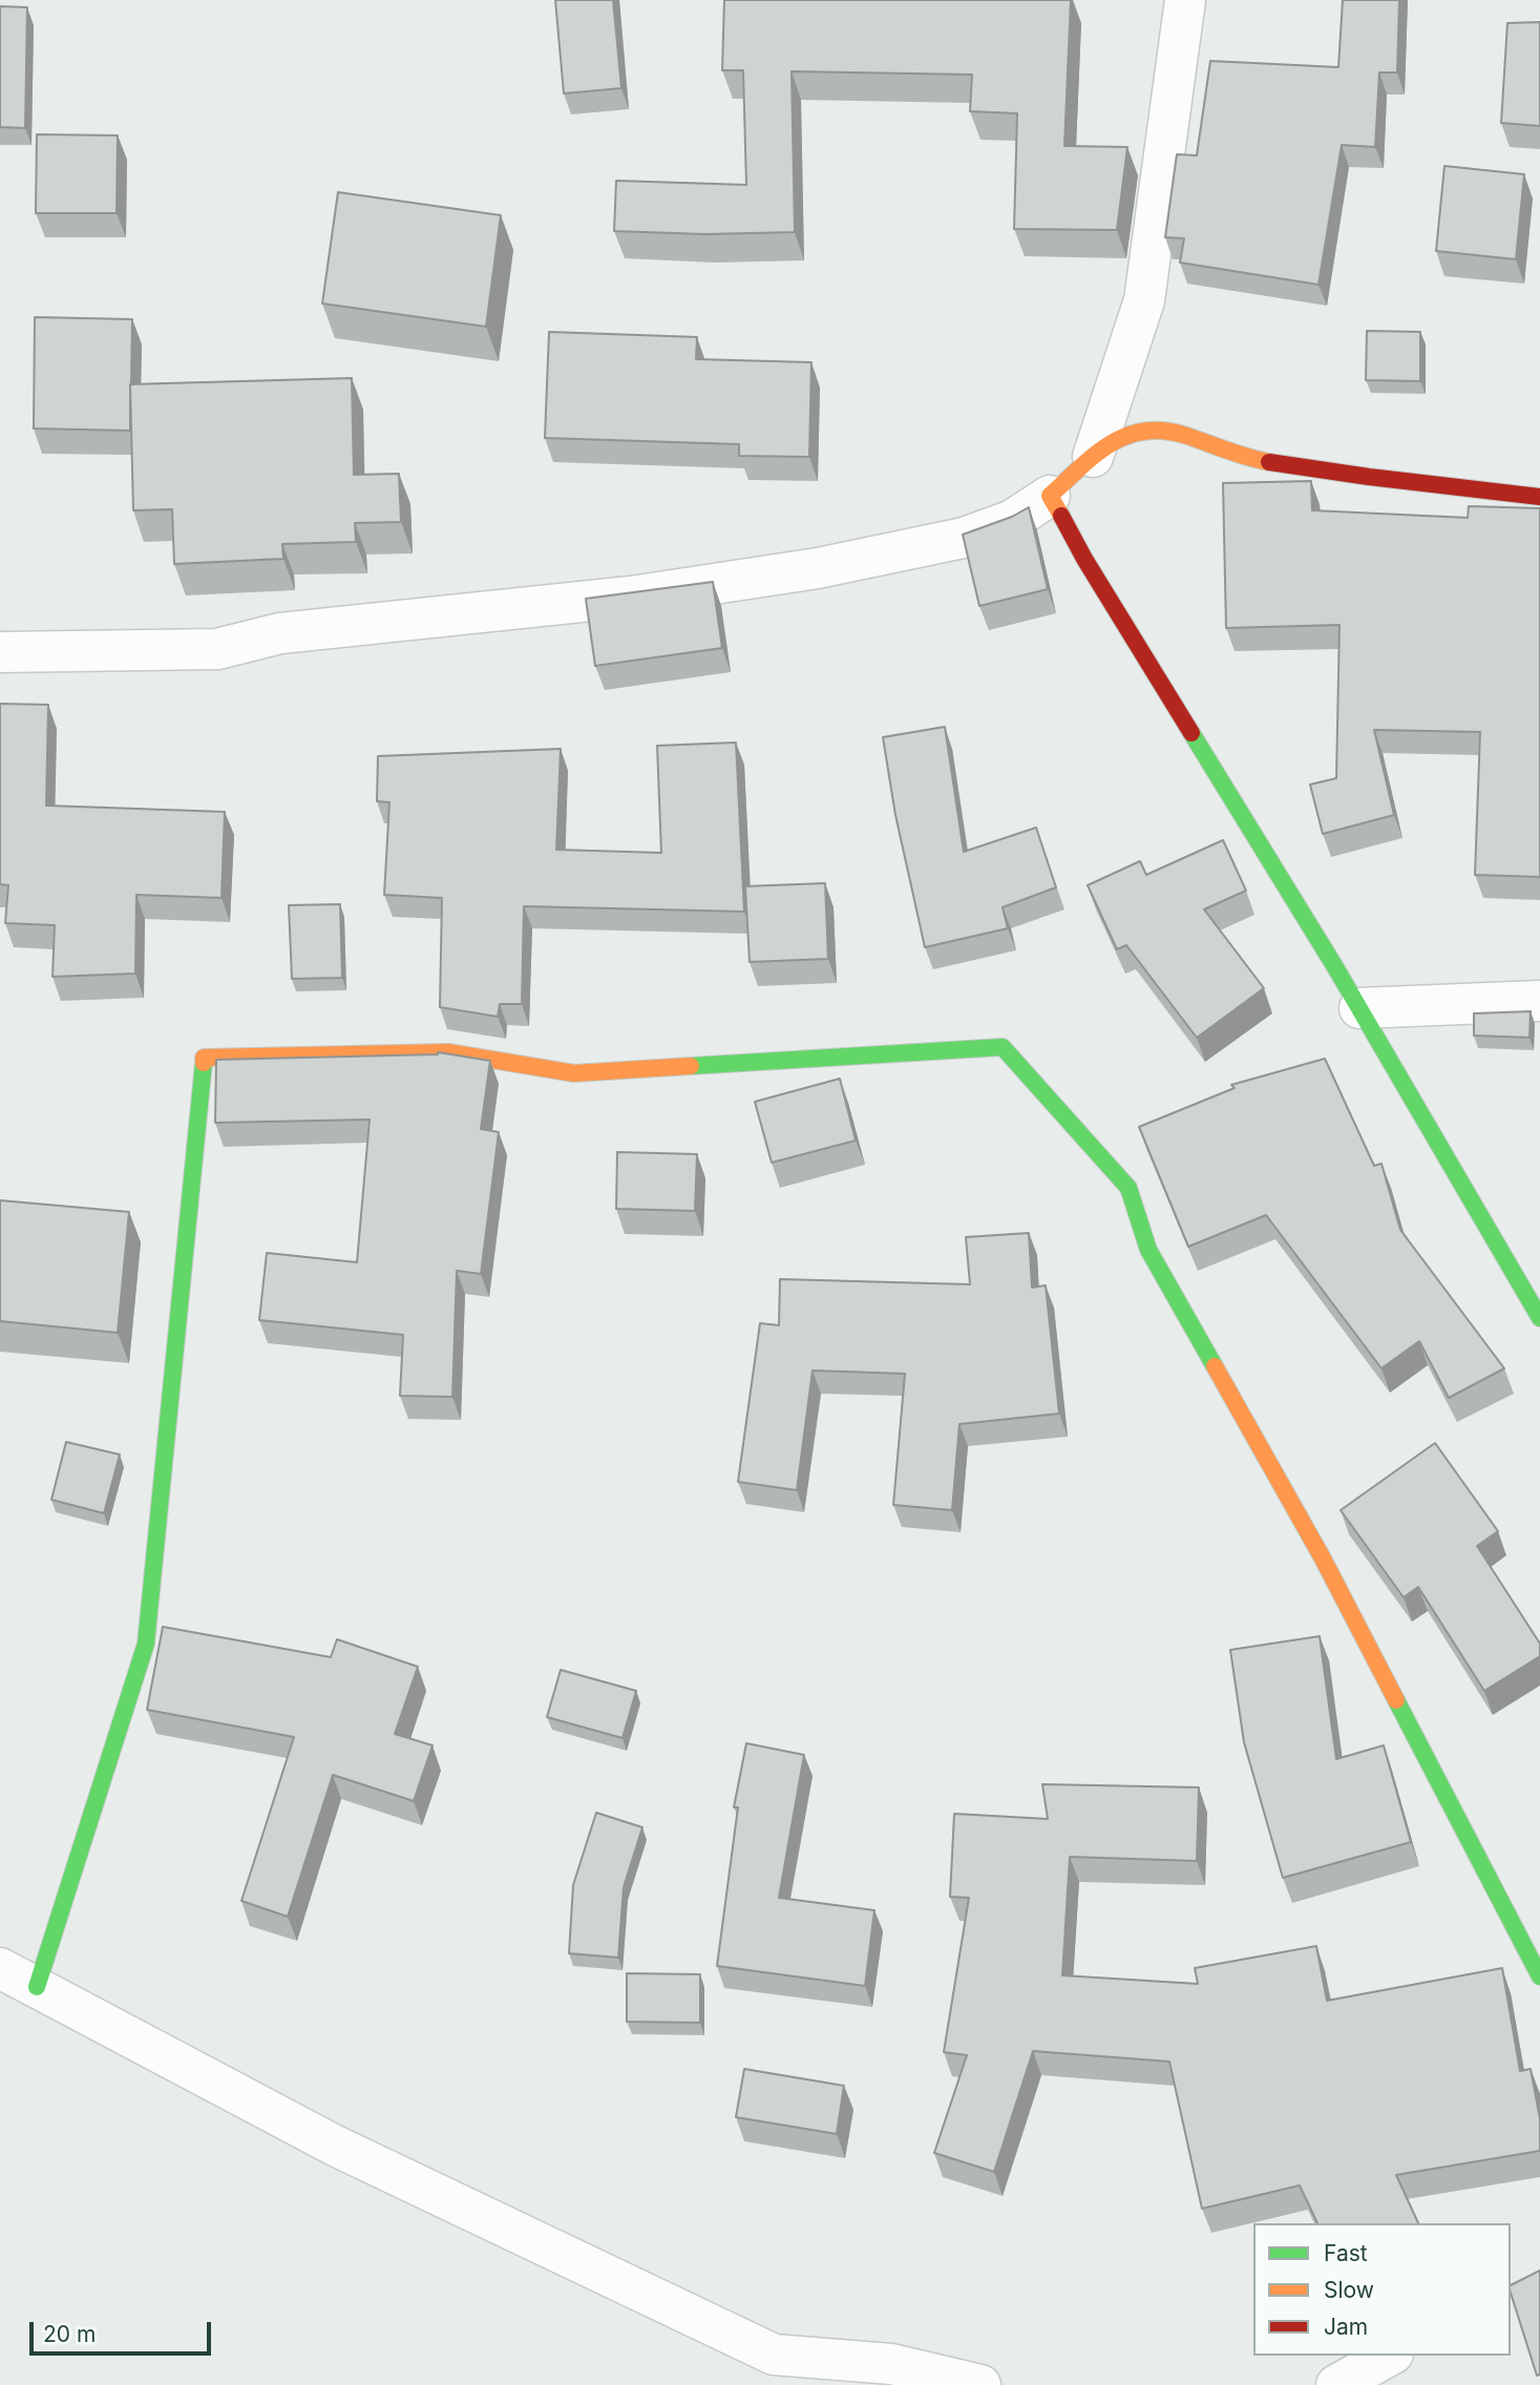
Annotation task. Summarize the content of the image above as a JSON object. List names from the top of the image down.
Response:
{
  "legend": ["Fast", "Slow", "Jam"],
  "scale_bar": "20 m"
}
